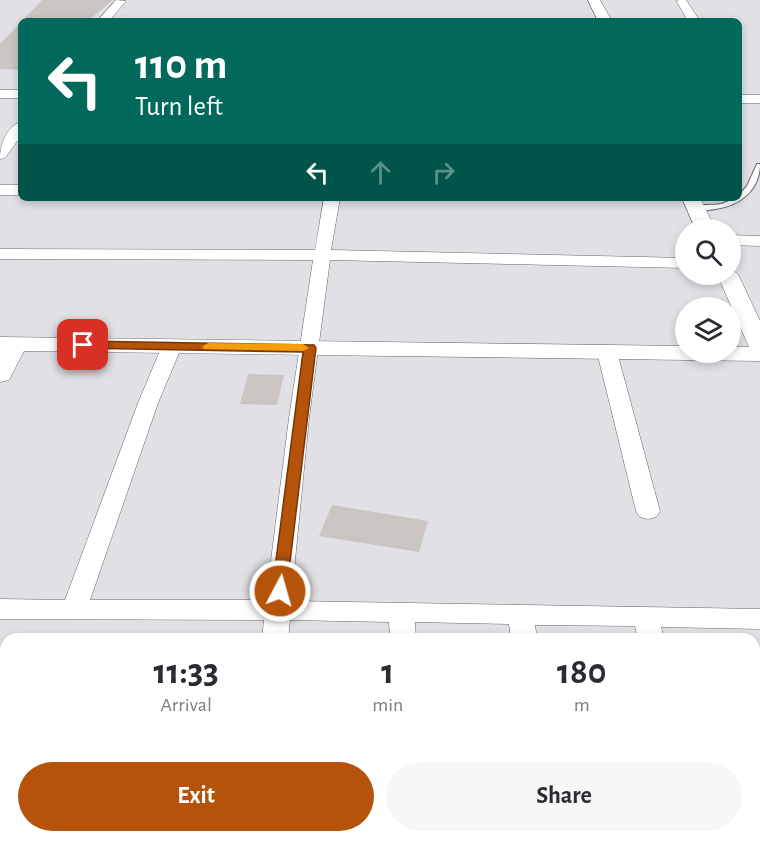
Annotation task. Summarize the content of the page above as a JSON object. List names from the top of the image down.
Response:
{
  "page": {
    "turn": ["110 m", "Turn left"],
    "eta": [
      "11:33",
      "Arrival",
      "1",
      "min",
      "180",
      "m"
    ],
    "buttons": ["Exit", "Share"]
  }
}
